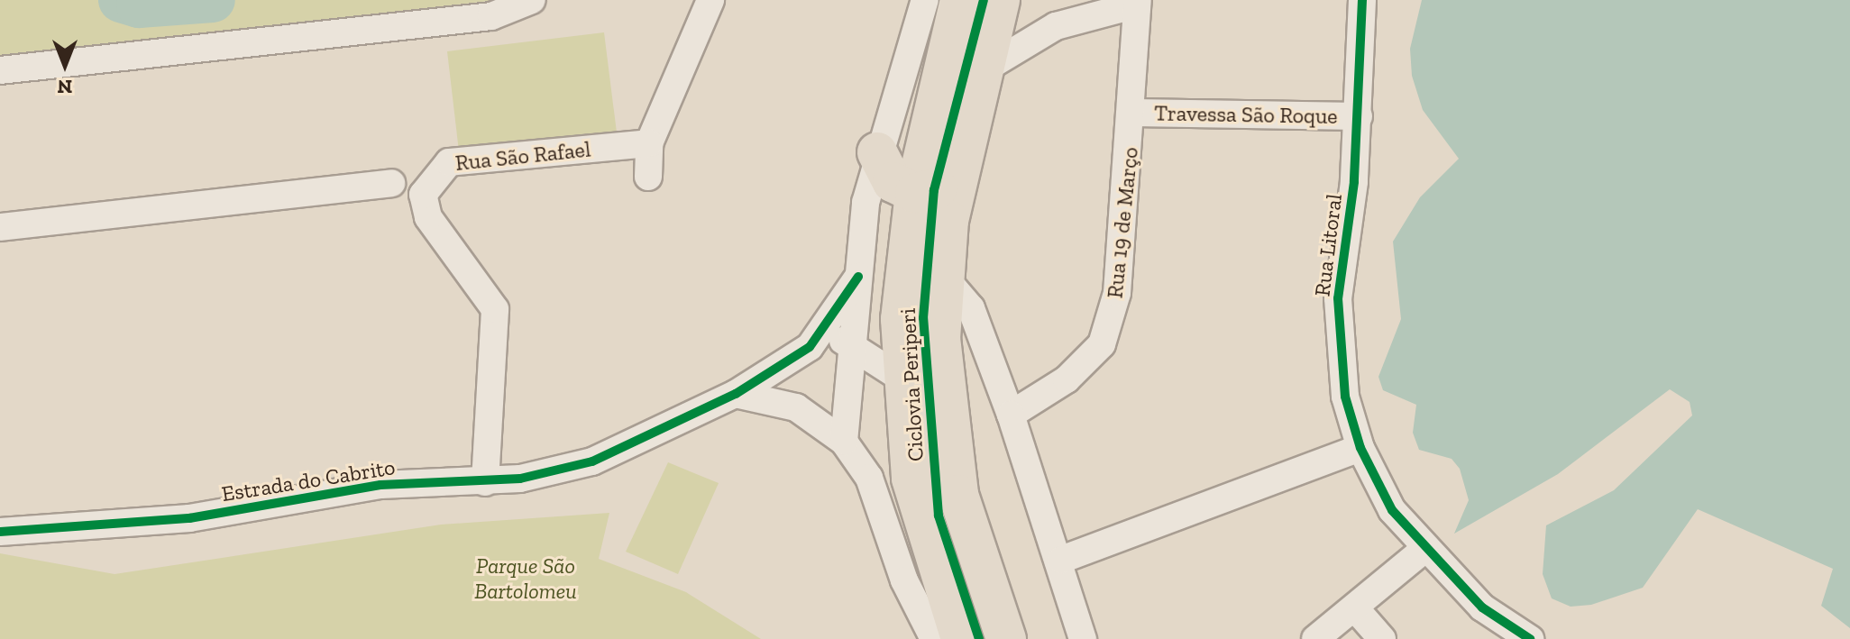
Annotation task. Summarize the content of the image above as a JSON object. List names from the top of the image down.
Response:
{
  "streets": {
    "street": [
      "Travessa São Roque",
      "Rua São Rafael",
      "Rua 19 de Março",
      "Rua Litoral",
      "Estrada do Cabrito"
    ],
    "cycle path": ["Ciclovia Periperi"]
  },
  "crossings": [
    ["Travessa São Roque", "Rua 19 de Março"],
    ["Travessa São Roque", "Rua Litoral"],
    ["Rua São Rafael", "Estrada do Cabrito"]
  ],
  "parks": ["Parque São Bartolomeu"],
  "north": "bottom"
}
